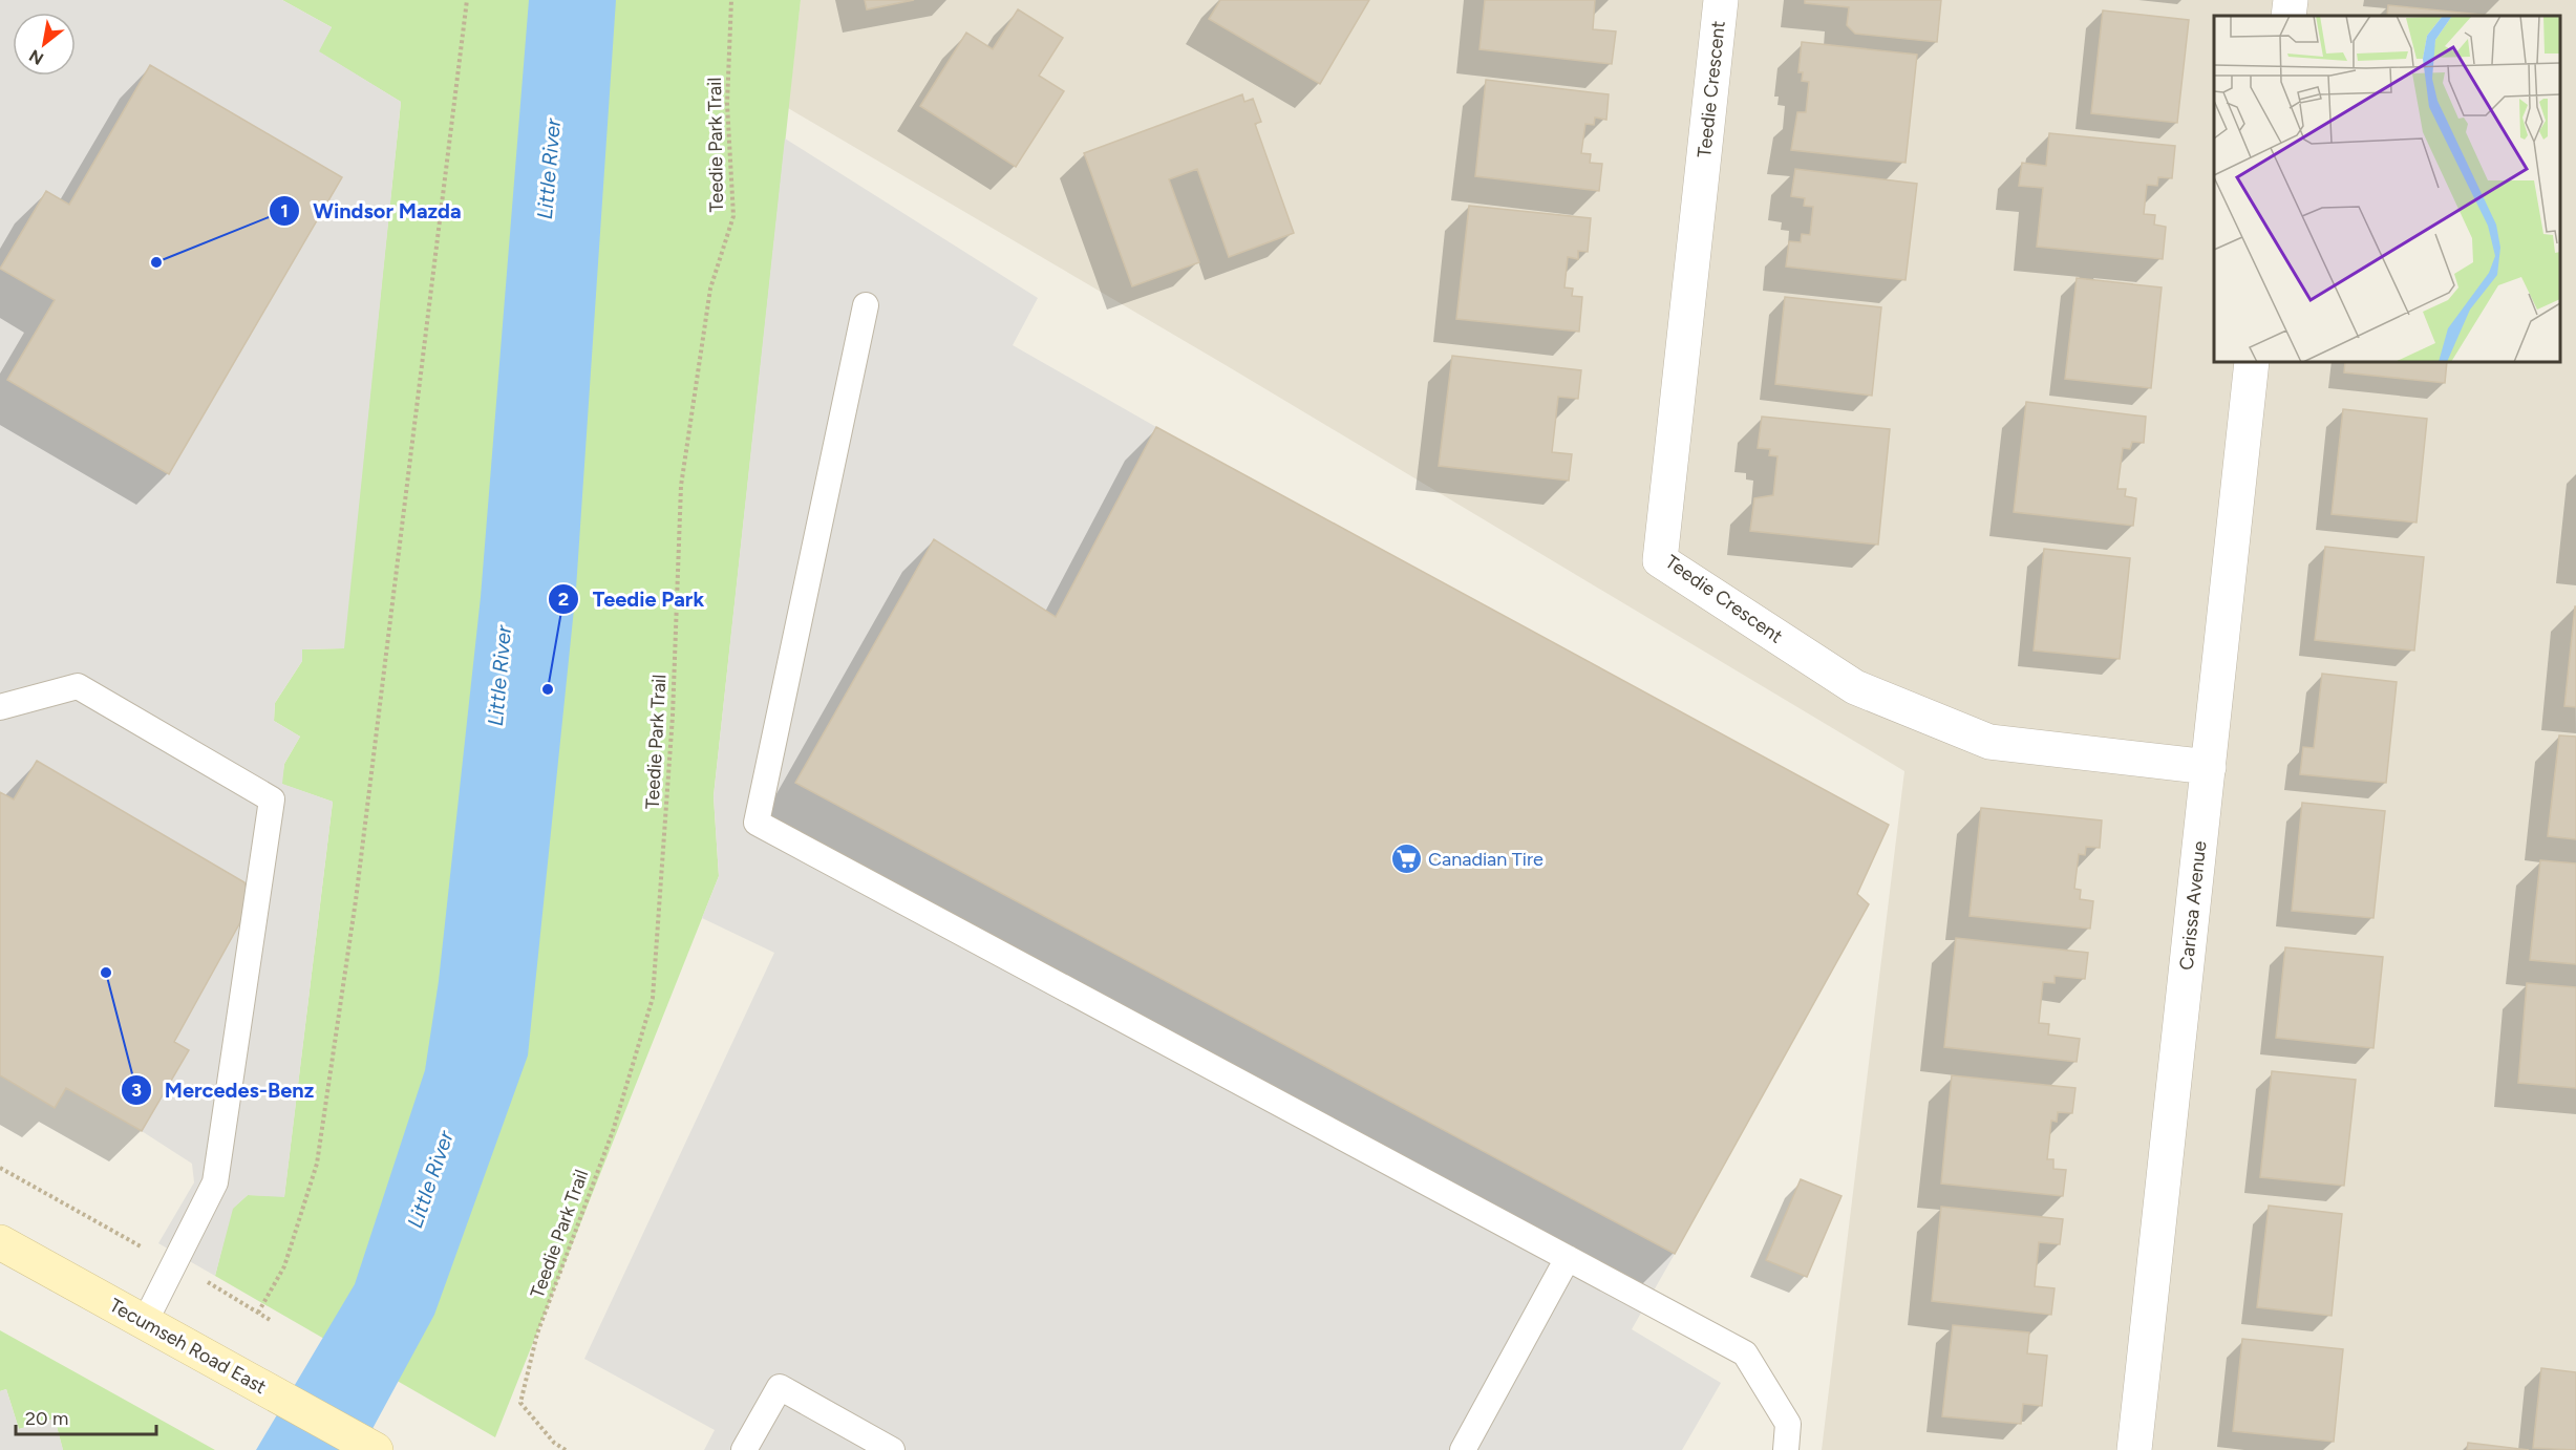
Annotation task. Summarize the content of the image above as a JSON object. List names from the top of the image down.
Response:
{
  "streets": {
    "main road": ["Tecumseh Road East"],
    "street": ["Teedie Crescent", "Carissa Avenue"],
    "path": ["Teedie Park Trail"]
  },
  "crossings": [
    ["Teedie Crescent", "Carissa Avenue"]
  ],
  "water": ["Little River"],
  "places": {
    "other": ["Windsor Mazda", "Teedie Park", "Mercedes-Benz"],
    "supermarket": ["Canadian Tire"]
  },
  "scale_bar": "20 m",
  "north": "bottom left"
}
